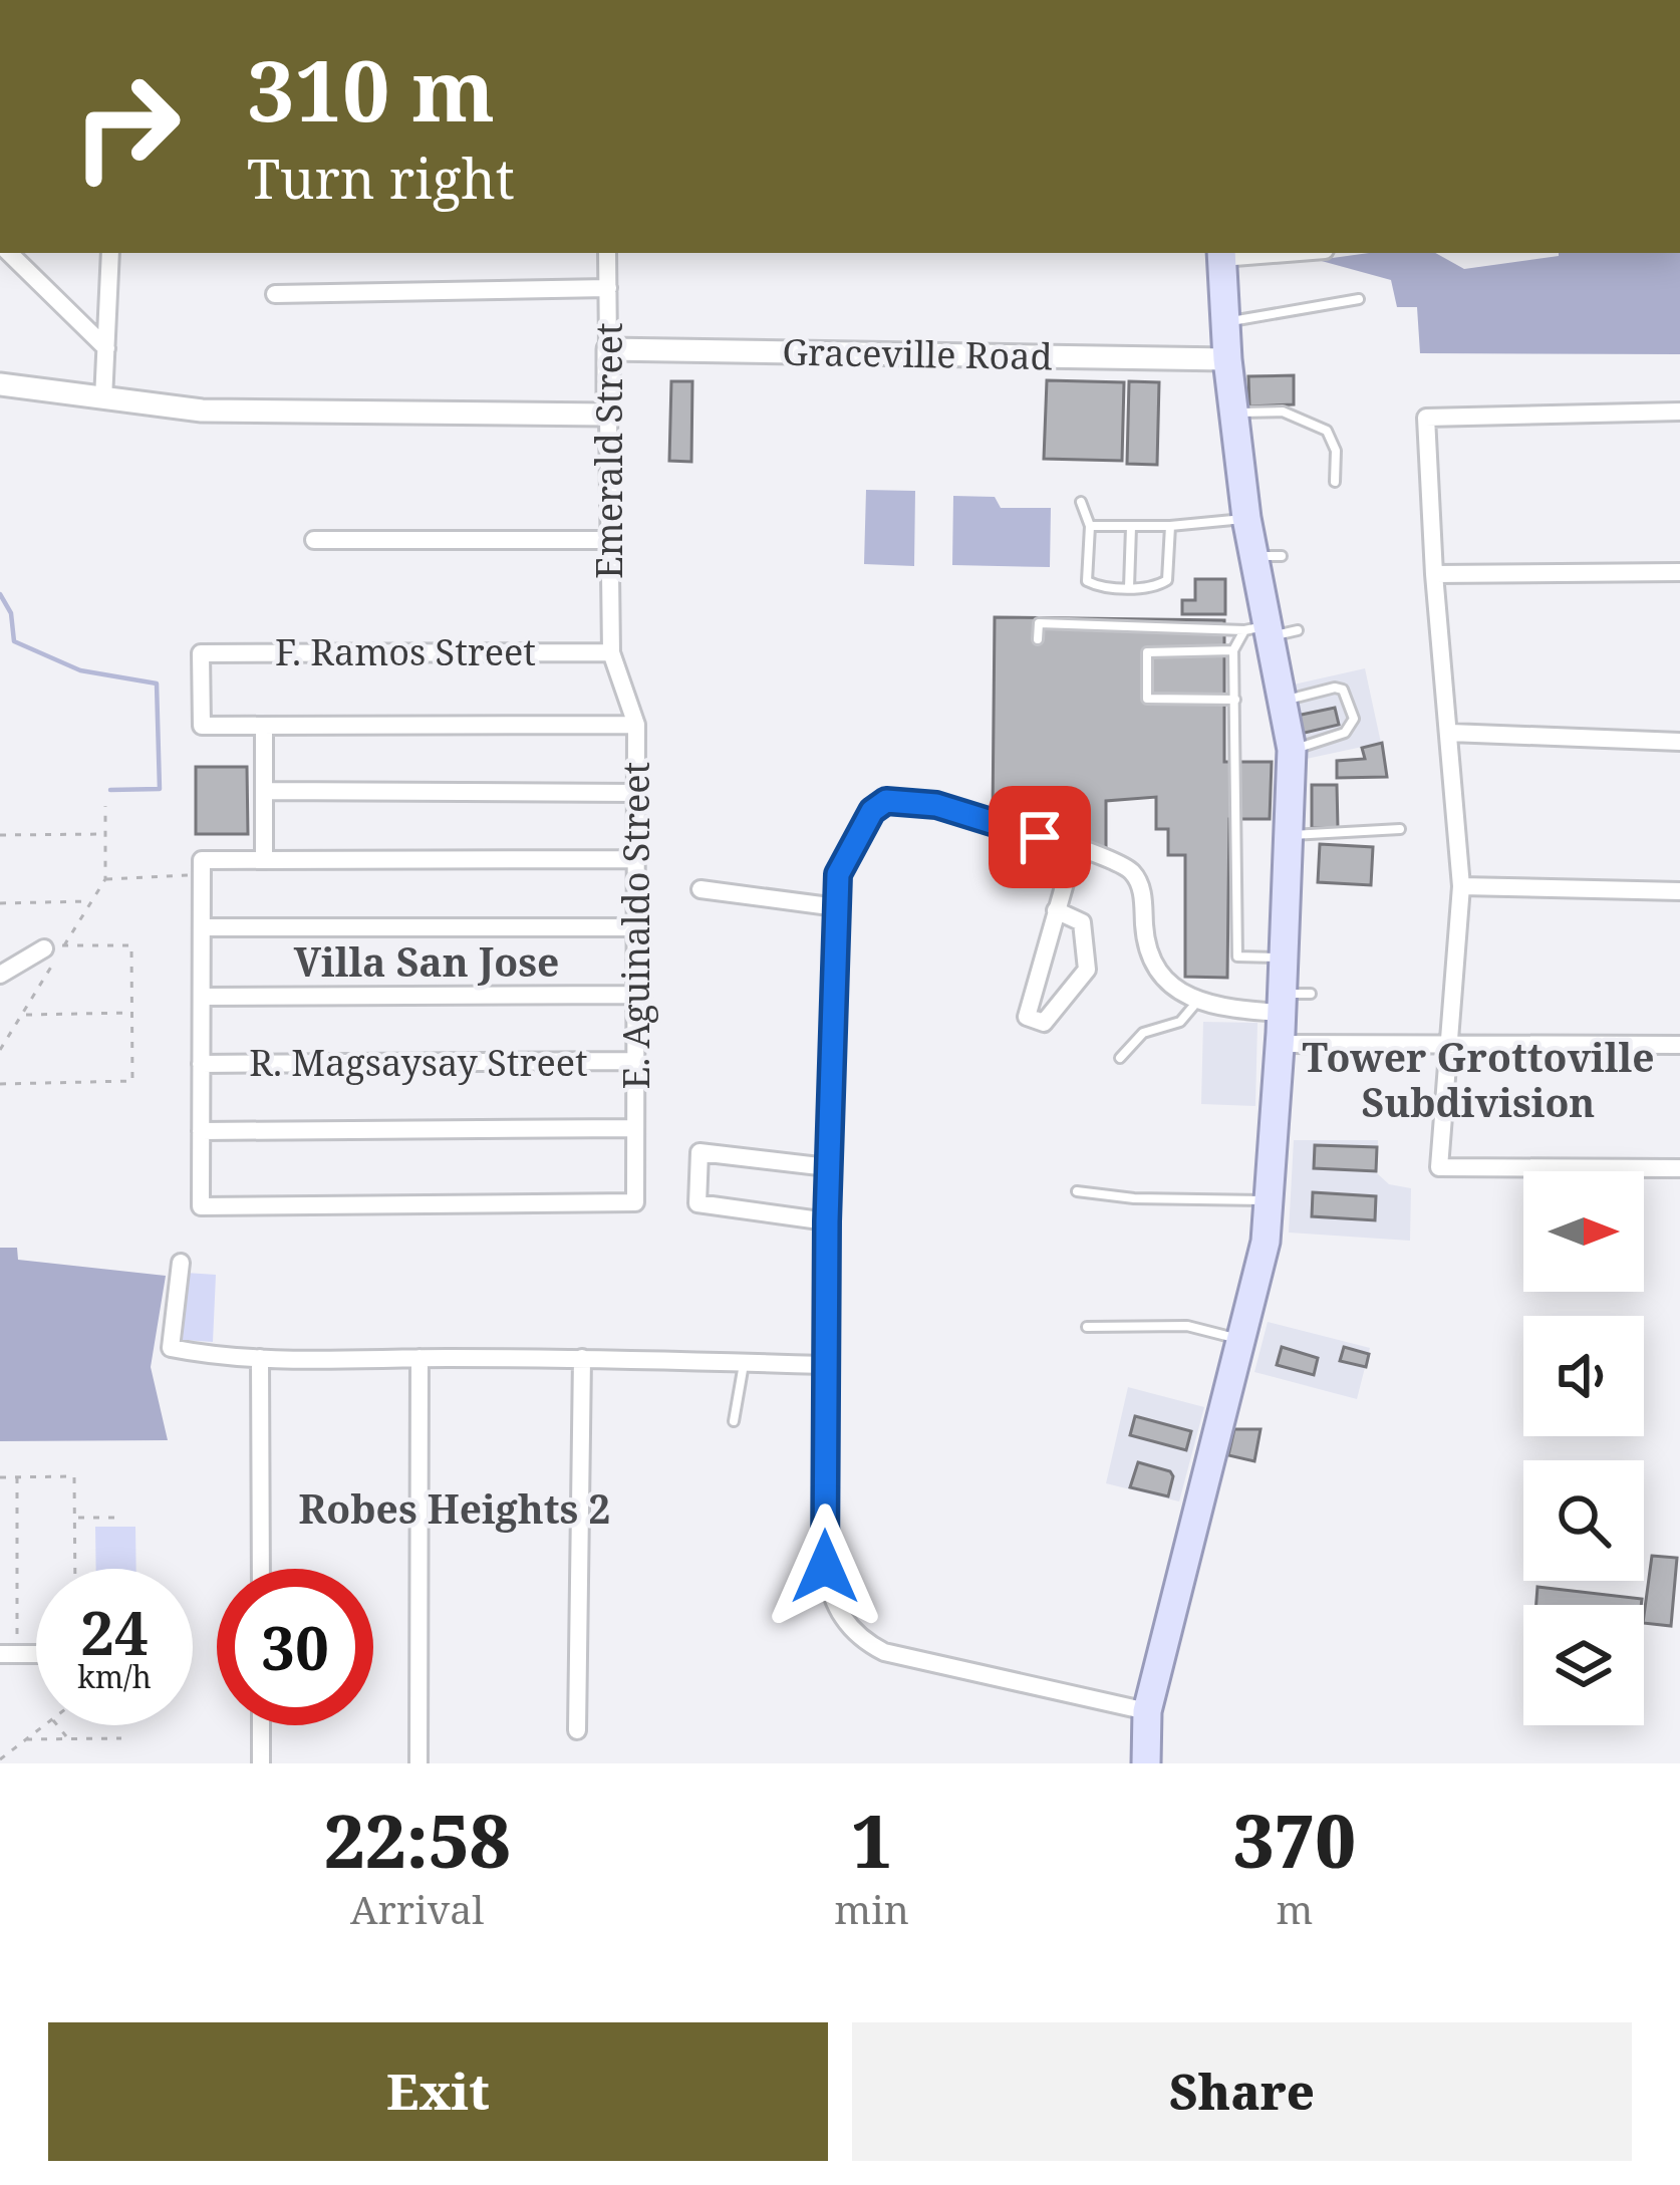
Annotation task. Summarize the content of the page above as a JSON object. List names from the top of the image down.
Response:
{
  "streets": {
    "street": [
      "Graceville Road",
      "Emerald Street",
      "F. Ramos Street",
      "E. Aguinaldo Street",
      "R. Magsaysay Street"
    ]
  },
  "crossings": [
    ["Graceville Road", "Emerald Street"],
    ["Emerald Street", "F. Ramos Street"],
    ["Emerald Street", "E. Aguinaldo Street"],
    ["F. Ramos Street", "E. Aguinaldo Street"],
    ["E. Aguinaldo Street", "R. Magsaysay Street"]
  ],
  "districts": ["Villa San Jose", "Tower Grottoville Subdivision", "Robes Heights 2"],
  "north": "right",
  "page": {
    "turn": ["310 m", "Turn right"],
    "speed": "24 km/h",
    "limit": "30",
    "eta": [
      "22:58",
      "Arrival",
      "1",
      "min",
      "370",
      "m"
    ],
    "buttons": ["Exit", "Share"]
  }
}
